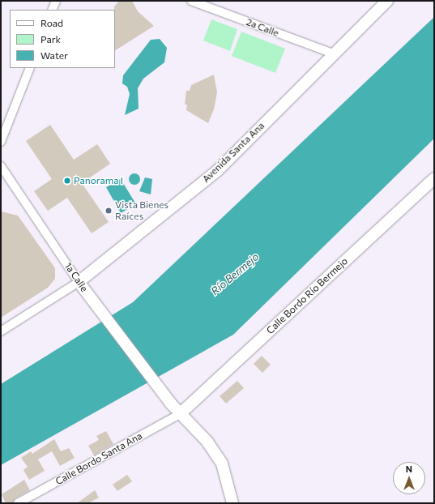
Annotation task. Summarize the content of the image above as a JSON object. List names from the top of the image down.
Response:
{
  "streets": {
    "main road": ["Avenida Santa Ana", "1a Calle", "Calle Bordo Río Bermejo"],
    "street": ["2a Calle", "Calle Bordo Santa Ana"]
  },
  "crossings": [
    ["2a Calle", "Avenida Santa Ana"],
    ["Avenida Santa Ana", "1a Calle"],
    ["1a Calle", "Calle Bordo Río Bermejo"],
    ["1a Calle", "Calle Bordo Santa Ana"],
    ["Calle Bordo Río Bermejo", "Calle Bordo Santa Ana"]
  ],
  "water": ["Río Bermejo"],
  "places": ["Panorama I", "Vista Bienes Raíces"],
  "legend": ["Road", "Park", "Water"],
  "north": "top"
}
